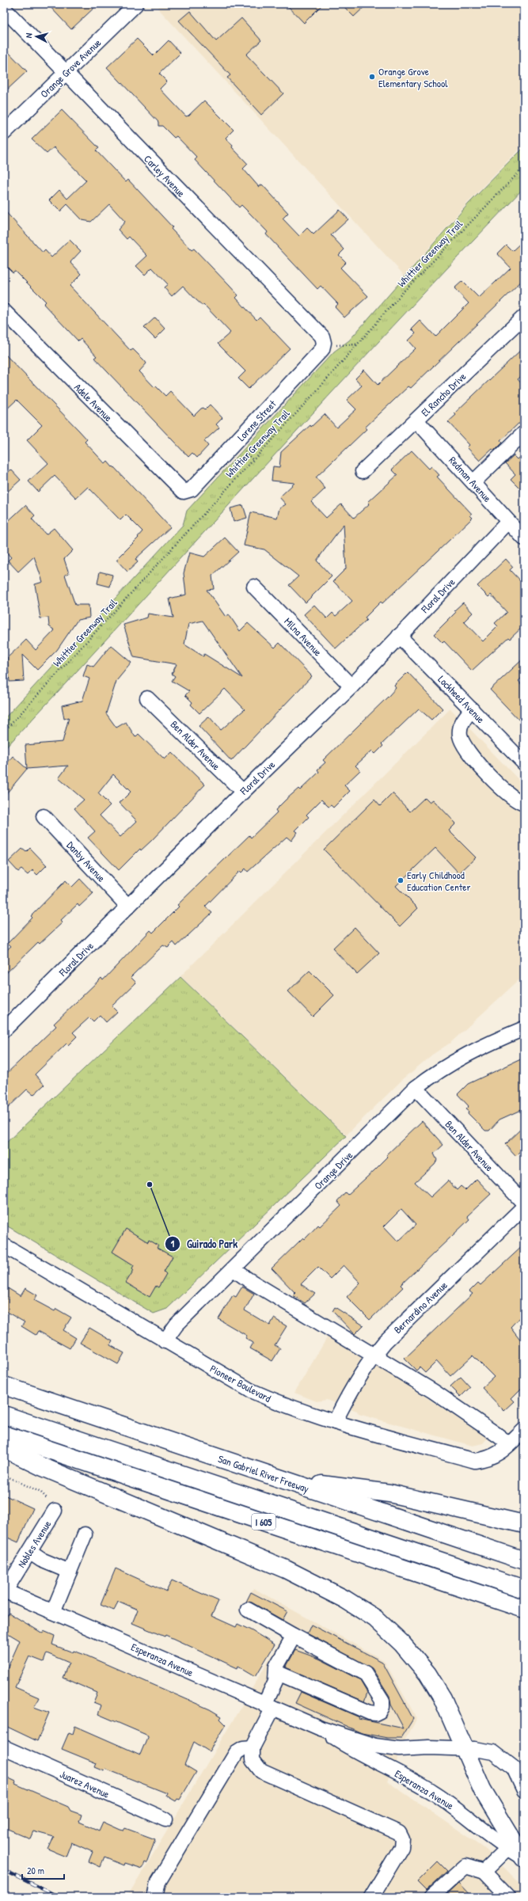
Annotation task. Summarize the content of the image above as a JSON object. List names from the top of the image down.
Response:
{
  "streets": {
    "highway": ["San Gabriel River Freeway", "I 605"],
    "street": [
      "Orange Grove Avenue",
      "Carley Avenue",
      "El Rancho Drive",
      "Adele Avenue",
      "Lorene Street",
      "Redman Avenue",
      "Floral Drive",
      "Milna Avenue",
      "Lockheed Avenue",
      "Ben Alder Avenue",
      "Danby Avenue",
      "Orange Drive",
      "Bernardino Avenue",
      "Pioneer Boulevard",
      "Nobles Avenue",
      "Esperanza Avenue",
      "Juarez Avenue"
    ],
    "path": ["Whittier Greenway Trail"]
  },
  "crossings": [
    ["Orange Grove Avenue", "Carley Avenue"],
    ["Carley Avenue", "Lorene Street"],
    ["El Rancho Drive", "Redman Avenue"],
    ["Adele Avenue", "Lorene Street"],
    ["Redman Avenue", "Floral Drive"],
    ["Floral Drive", "Milna Avenue"],
    ["Floral Drive", "Lockheed Avenue"],
    ["Floral Drive", "Ben Alder Avenue"],
    ["Floral Drive", "Danby Avenue"],
    ["Ben Alder Avenue", "Orange Drive"],
    ["Orange Drive", "Pioneer Boulevard"],
    ["Bernardino Avenue", "Pioneer Boulevard"],
    ["Nobles Avenue", "Esperanza Avenue"]
  ],
  "places": ["Orange Grove Elementary School", "Early Childhood Education Center", "Guirado Park"],
  "scale_bar": "20 m",
  "north": "left"
}
